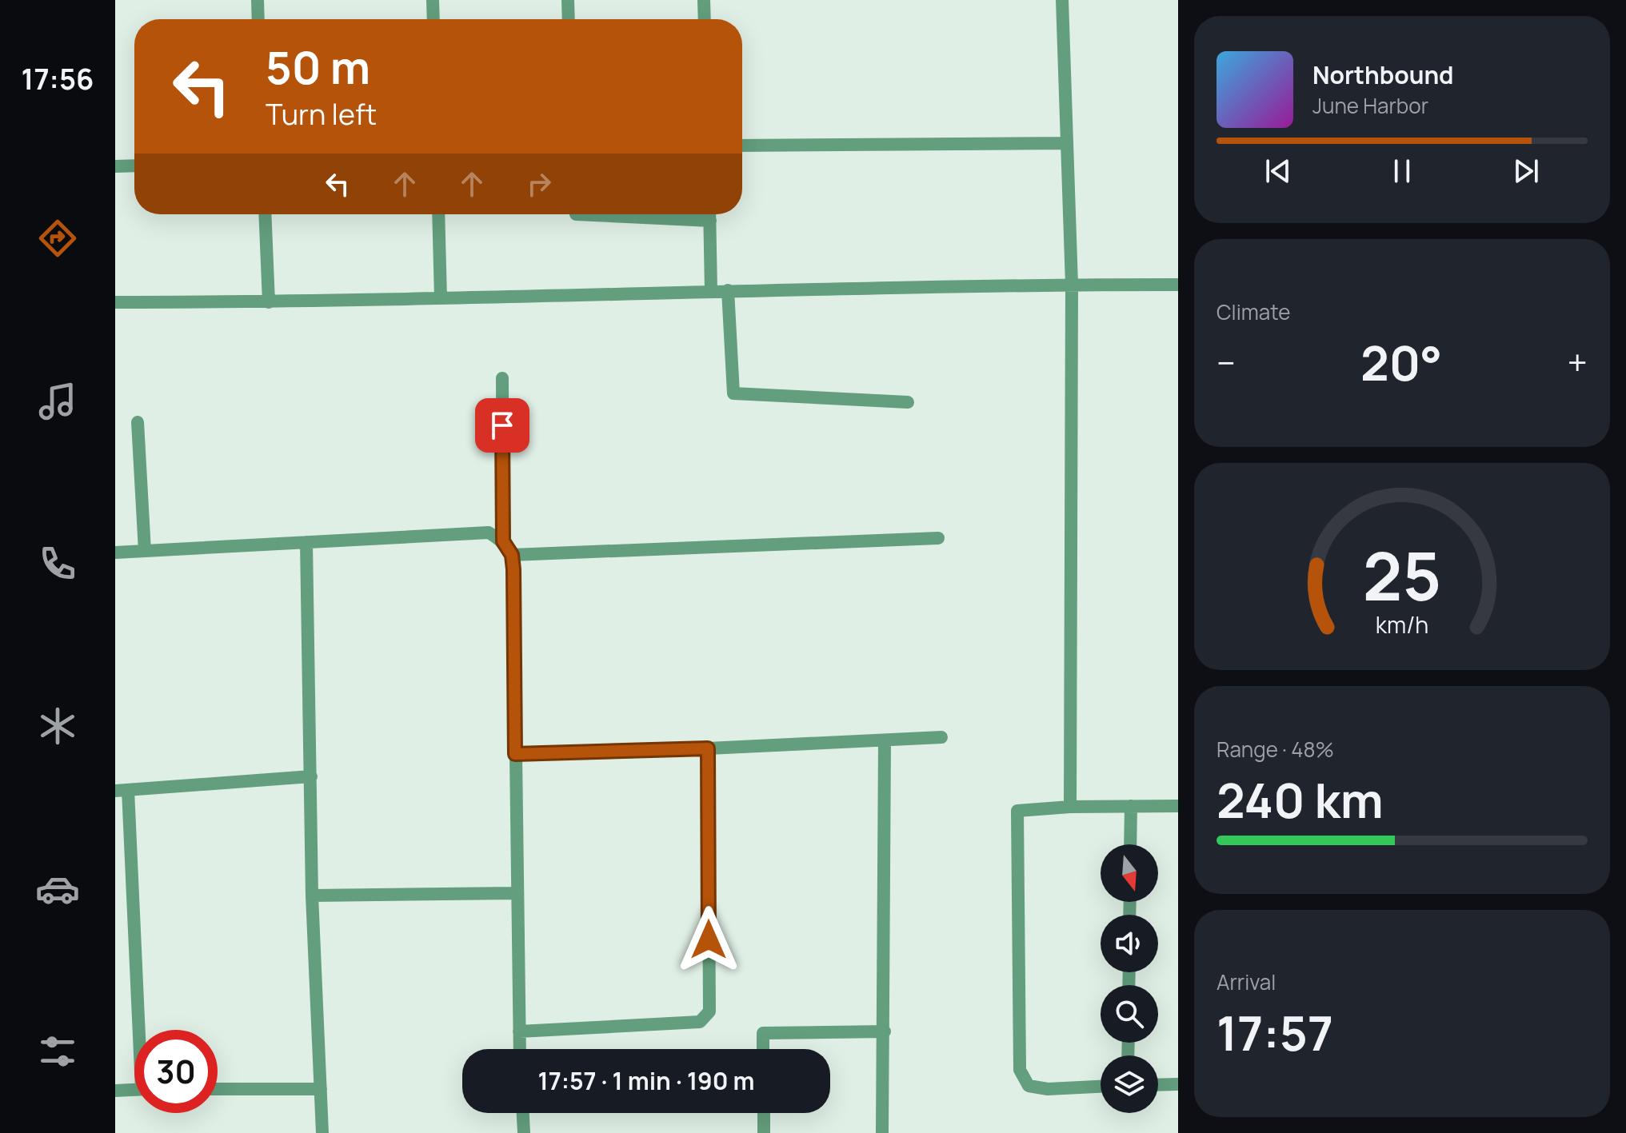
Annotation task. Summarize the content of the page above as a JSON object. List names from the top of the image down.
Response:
{
  "north": "bottom",
  "page": {
    "tabs": "17:56",
    "turn": ["50 m", "Turn left"],
    "song": ["Northbound", "June Harbor"],
    "tile": [
      "Climate",
      ["Range · 48%", "240 km"],
      ["Arrival", "17:57"]
    ],
    "heat": ["−", "20°", "+"],
    "limit": "30",
    "trip": "17:57 · 1 min · 190 m",
    "gauge": ["25", "km/h"]
  }
}
